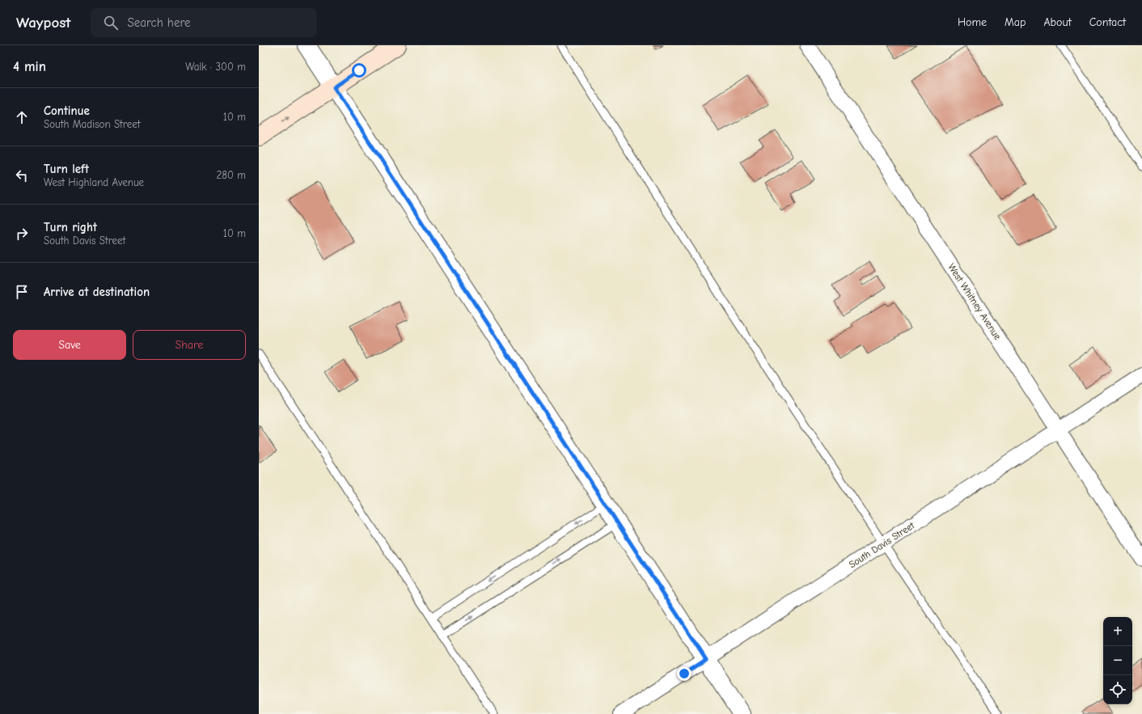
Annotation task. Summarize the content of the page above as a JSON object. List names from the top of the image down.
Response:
{
  "streets": {
    "street": ["West Whitney Avenue", "South Davis Street"]
  },
  "crossings": [
    ["West Whitney Avenue", "South Davis Street"]
  ],
  "page": {
    "header": "Waypost",
    "search": "Search here",
    "nav": [
      "Home",
      "Map",
      "About",
      "Contact"
    ],
    "heading": ["4 min", "Walk · 300 m"],
    "list": [
      ["Continue", "South Madison Street", "10 m"],
      ["Turn left", "West Highland Avenue", "280 m"],
      ["Turn right", "South Davis Street", "10 m"],
      "Arrive at destination"
    ],
    "buttons": ["Save", "Share"],
    "map_buttons": ["+", "−"]
  }
}
